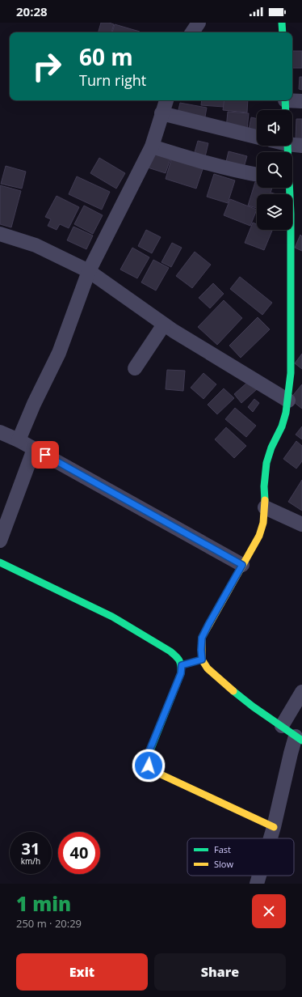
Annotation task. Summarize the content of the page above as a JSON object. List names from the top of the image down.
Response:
{
  "legend": ["Fast", "Slow"],
  "page": {
    "status": "20:28",
    "turn": ["60 m", "Turn right"],
    "speed": "31 km/h",
    "limit": "40",
    "heading": ["1 min", "250 m · 20:29"],
    "buttons": ["Exit", "Share"]
  }
}
